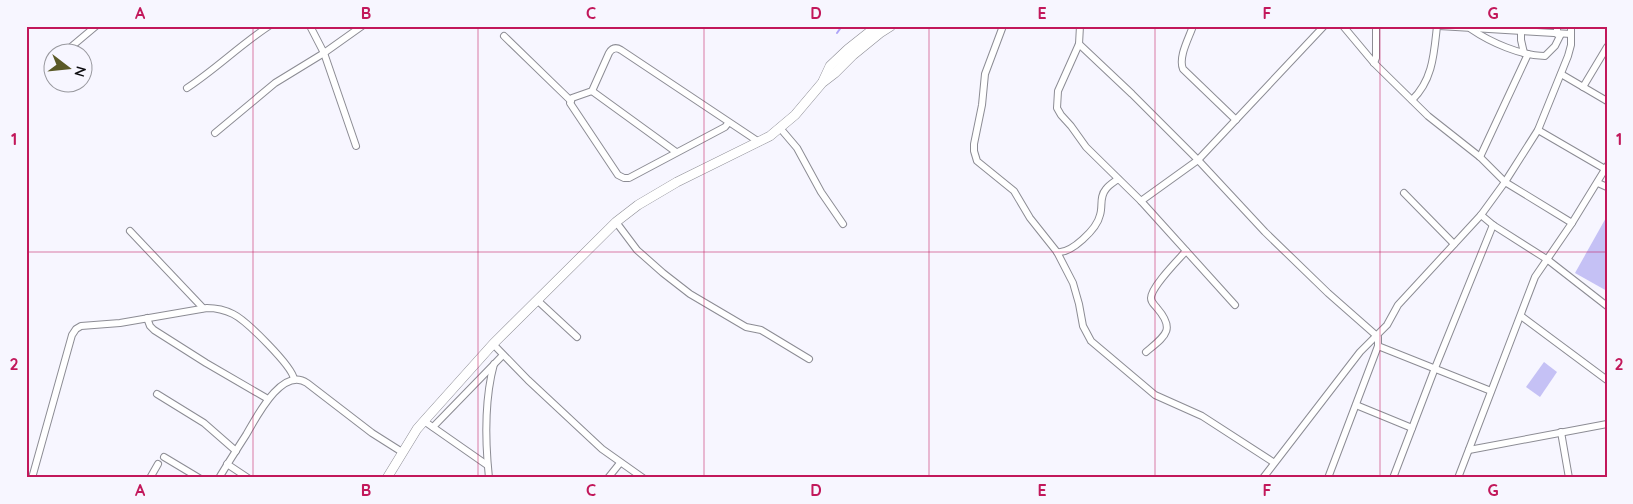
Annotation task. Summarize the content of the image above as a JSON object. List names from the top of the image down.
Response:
{
  "north": "right",
  "grid": {
    "columns": [
      "A",
      "B",
      "C",
      "D",
      "E",
      "F",
      "G"
    ],
    "rows": ["1", "2"]
  }
}
